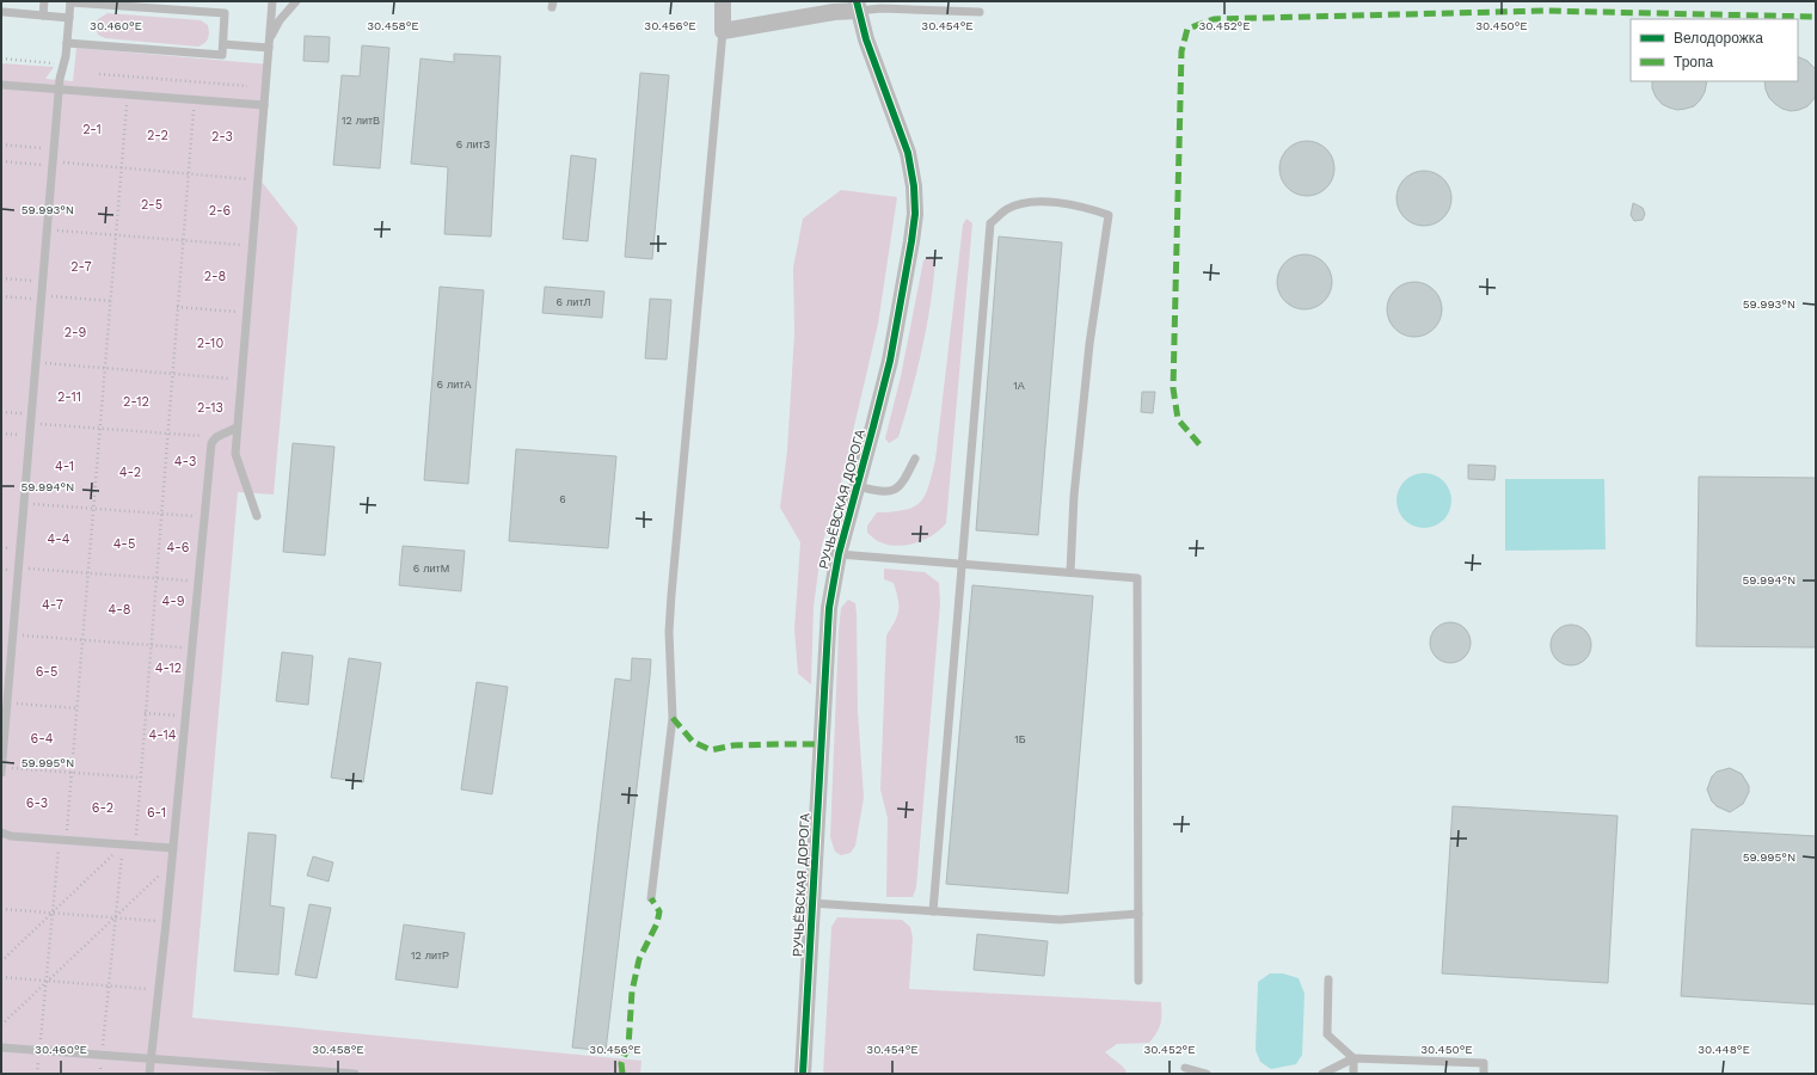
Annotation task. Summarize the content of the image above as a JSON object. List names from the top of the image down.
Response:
{
  "streets": {
    "street": ["РУЧЬЁВСКАЯ ДОРОГА"]
  },
  "parks": [
    "2-1",
    "2-2",
    "2-3",
    "2-5",
    "2-6",
    "2-7",
    "2-8",
    "2-9",
    "2-10",
    "2-11",
    "2-12",
    "2-13",
    "4-3",
    "4-1",
    "4-2",
    "4-4",
    "4-5",
    "4-6",
    "4-9",
    "4-7",
    "4-8",
    "4-12",
    "6-5",
    "4-14",
    "6-4",
    "6-3",
    "6-2",
    "6-1"
  ],
  "house_numbers": [
    "12 литВ",
    "6 литЗ",
    "6 литЛ",
    "6 литА",
    "1А",
    "6",
    "6 литМ",
    "1Б",
    "12 литР"
  ],
  "legend": ["Велодорожка", "Тропа"],
  "coordinates": [
    "30.460°E",
    "30.458°E",
    "30.456°E",
    "30.454°E",
    "30.452°E",
    "30.450°E",
    "59.993°N",
    "59.994°N",
    "59.995°N",
    "30.448°E"
  ]
}
